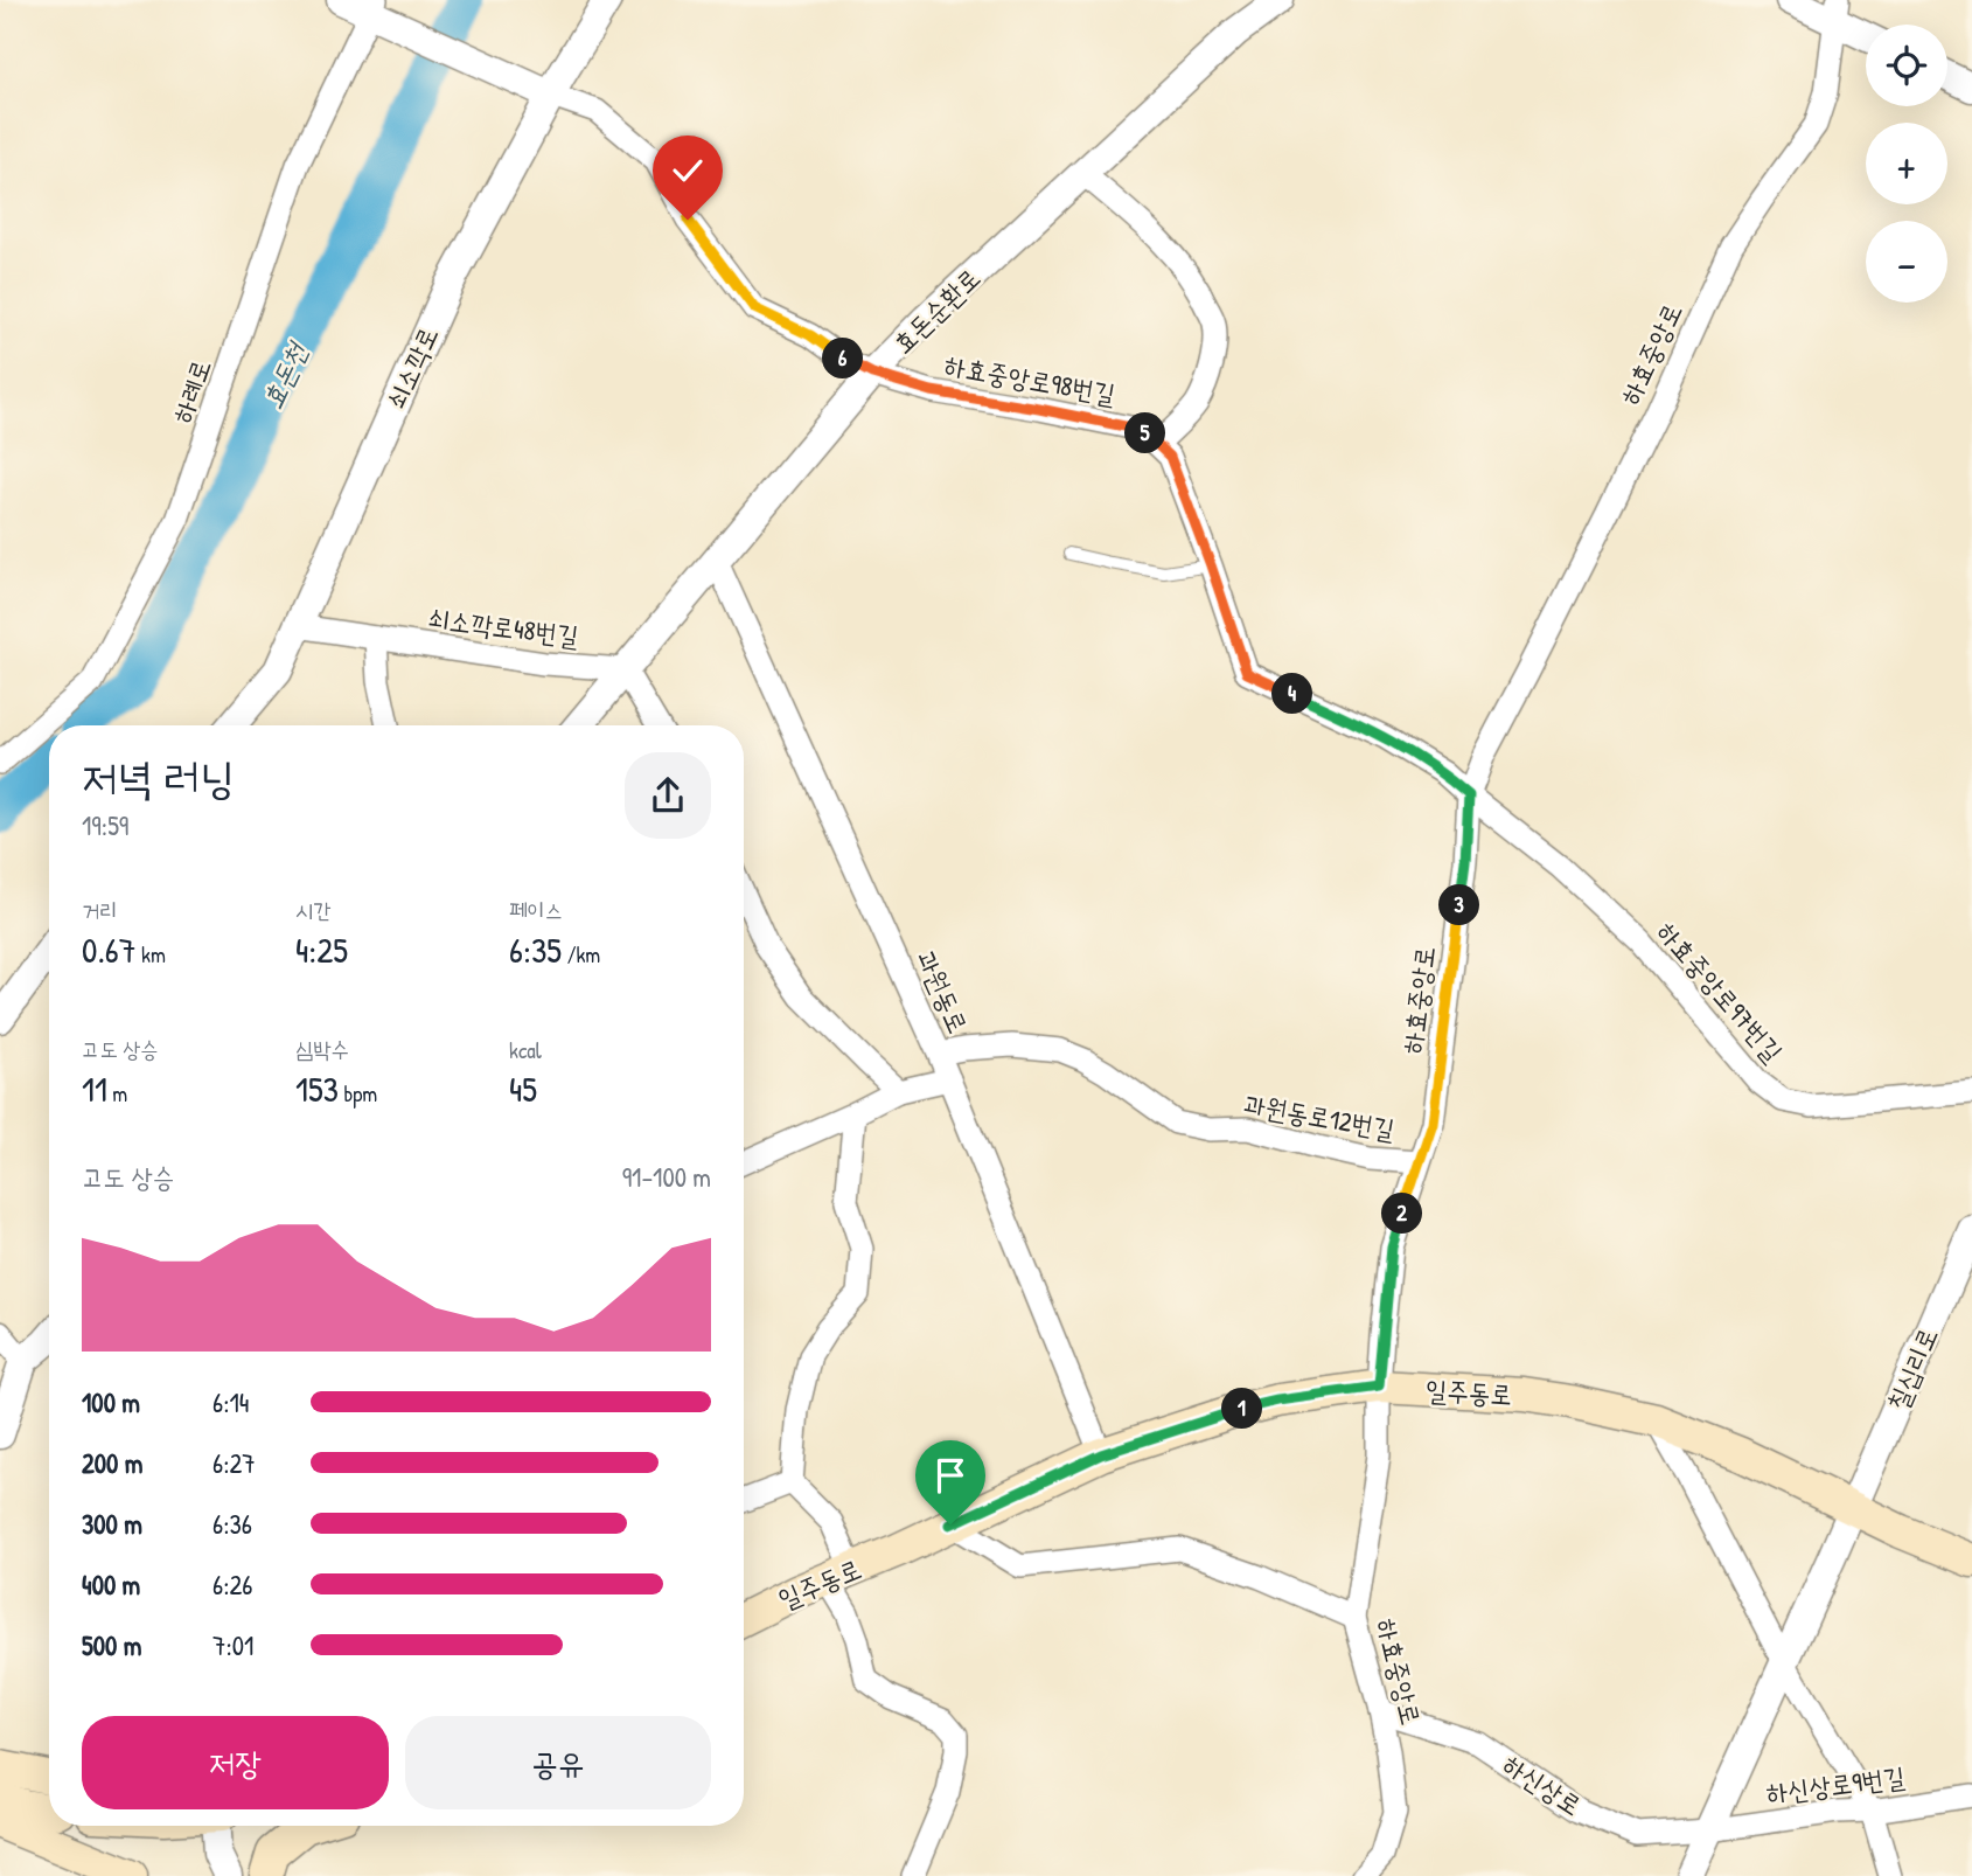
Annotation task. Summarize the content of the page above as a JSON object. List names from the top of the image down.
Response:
{
  "streets": {
    "main road": ["일주동로"],
    "street": [
      "효돈순환로",
      "하효중앙로",
      "쇠소깍로",
      "하효중앙로98번길",
      "하례로",
      "쇠소깍로48번길",
      "과원동로",
      "하효중앙로97번길",
      "과원동로12번길",
      "칠십리로",
      "하신상로",
      "하신상로9번길"
    ]
  },
  "crossings": [
    ["효돈순환로", "하효중앙로98번길"],
    ["효돈순환로", "쇠소깍로48번길"],
    ["효돈순환로", "과원동로"],
    ["하효중앙로", "하효중앙로97번길"],
    ["하효중앙로", "과원동로12번길"],
    ["하효중앙로", "일주동로"],
    ["하효중앙로", "하신상로"],
    ["쇠소깍로", "하효중앙로98번길"],
    ["쇠소깍로", "쇠소깍로48번길"],
    ["과원동로", "과원동로12번길"],
    ["과원동로", "일주동로"],
    ["칠십리로", "일주동로"],
    ["하신상로", "하신상로9번길"]
  ],
  "water": ["효돈천"],
  "page": {
    "map_buttons": ["+", "−"],
    "pins": [
      "6",
      "5",
      "4",
      "3",
      "2",
      "1"
    ],
    "heading": ["저녁 러닝", "19:59"],
    "stats": [
      ["거리", "0.67 km"],
      ["시간", "4:25"],
      ["페이스", "6:35 /km"],
      ["고도 상승", "11 m"],
      ["심박수", "153 bpm"],
      ["kcal", "45"]
    ],
    "chart": ["고도 상승", "91–100 m"],
    "list": [
      {
        "name": "100 m",
        "note": "6:14"
      },
      {
        "name": "200 m",
        "note": "6:27"
      },
      {
        "name": "300 m",
        "note": "6:36"
      },
      {
        "name": "400 m",
        "note": "6:26"
      },
      {
        "name": "500 m",
        "note": "7:01"
      }
    ],
    "buttons": ["저장", "공유"]
  }
}
